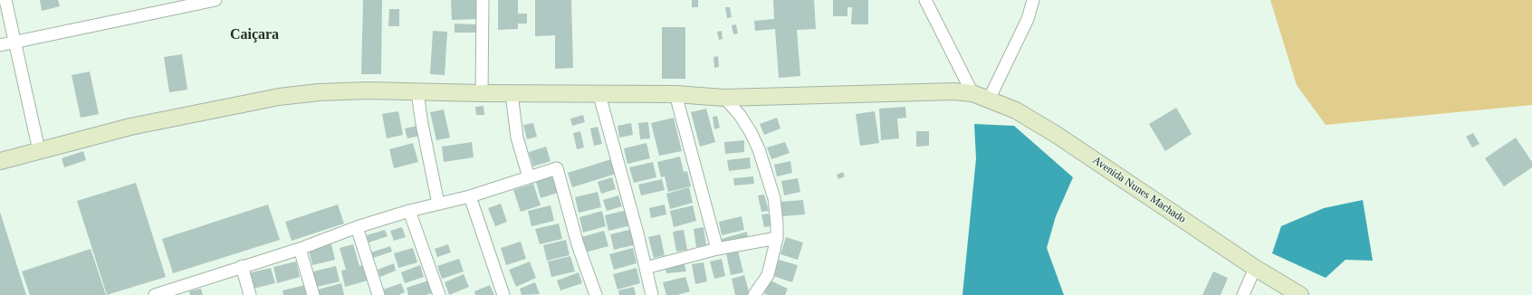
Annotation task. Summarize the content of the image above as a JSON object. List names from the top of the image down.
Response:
{
  "streets": {
    "main road": ["Avenida Nunes Machado"]
  },
  "districts": ["Caiçara"]
}
